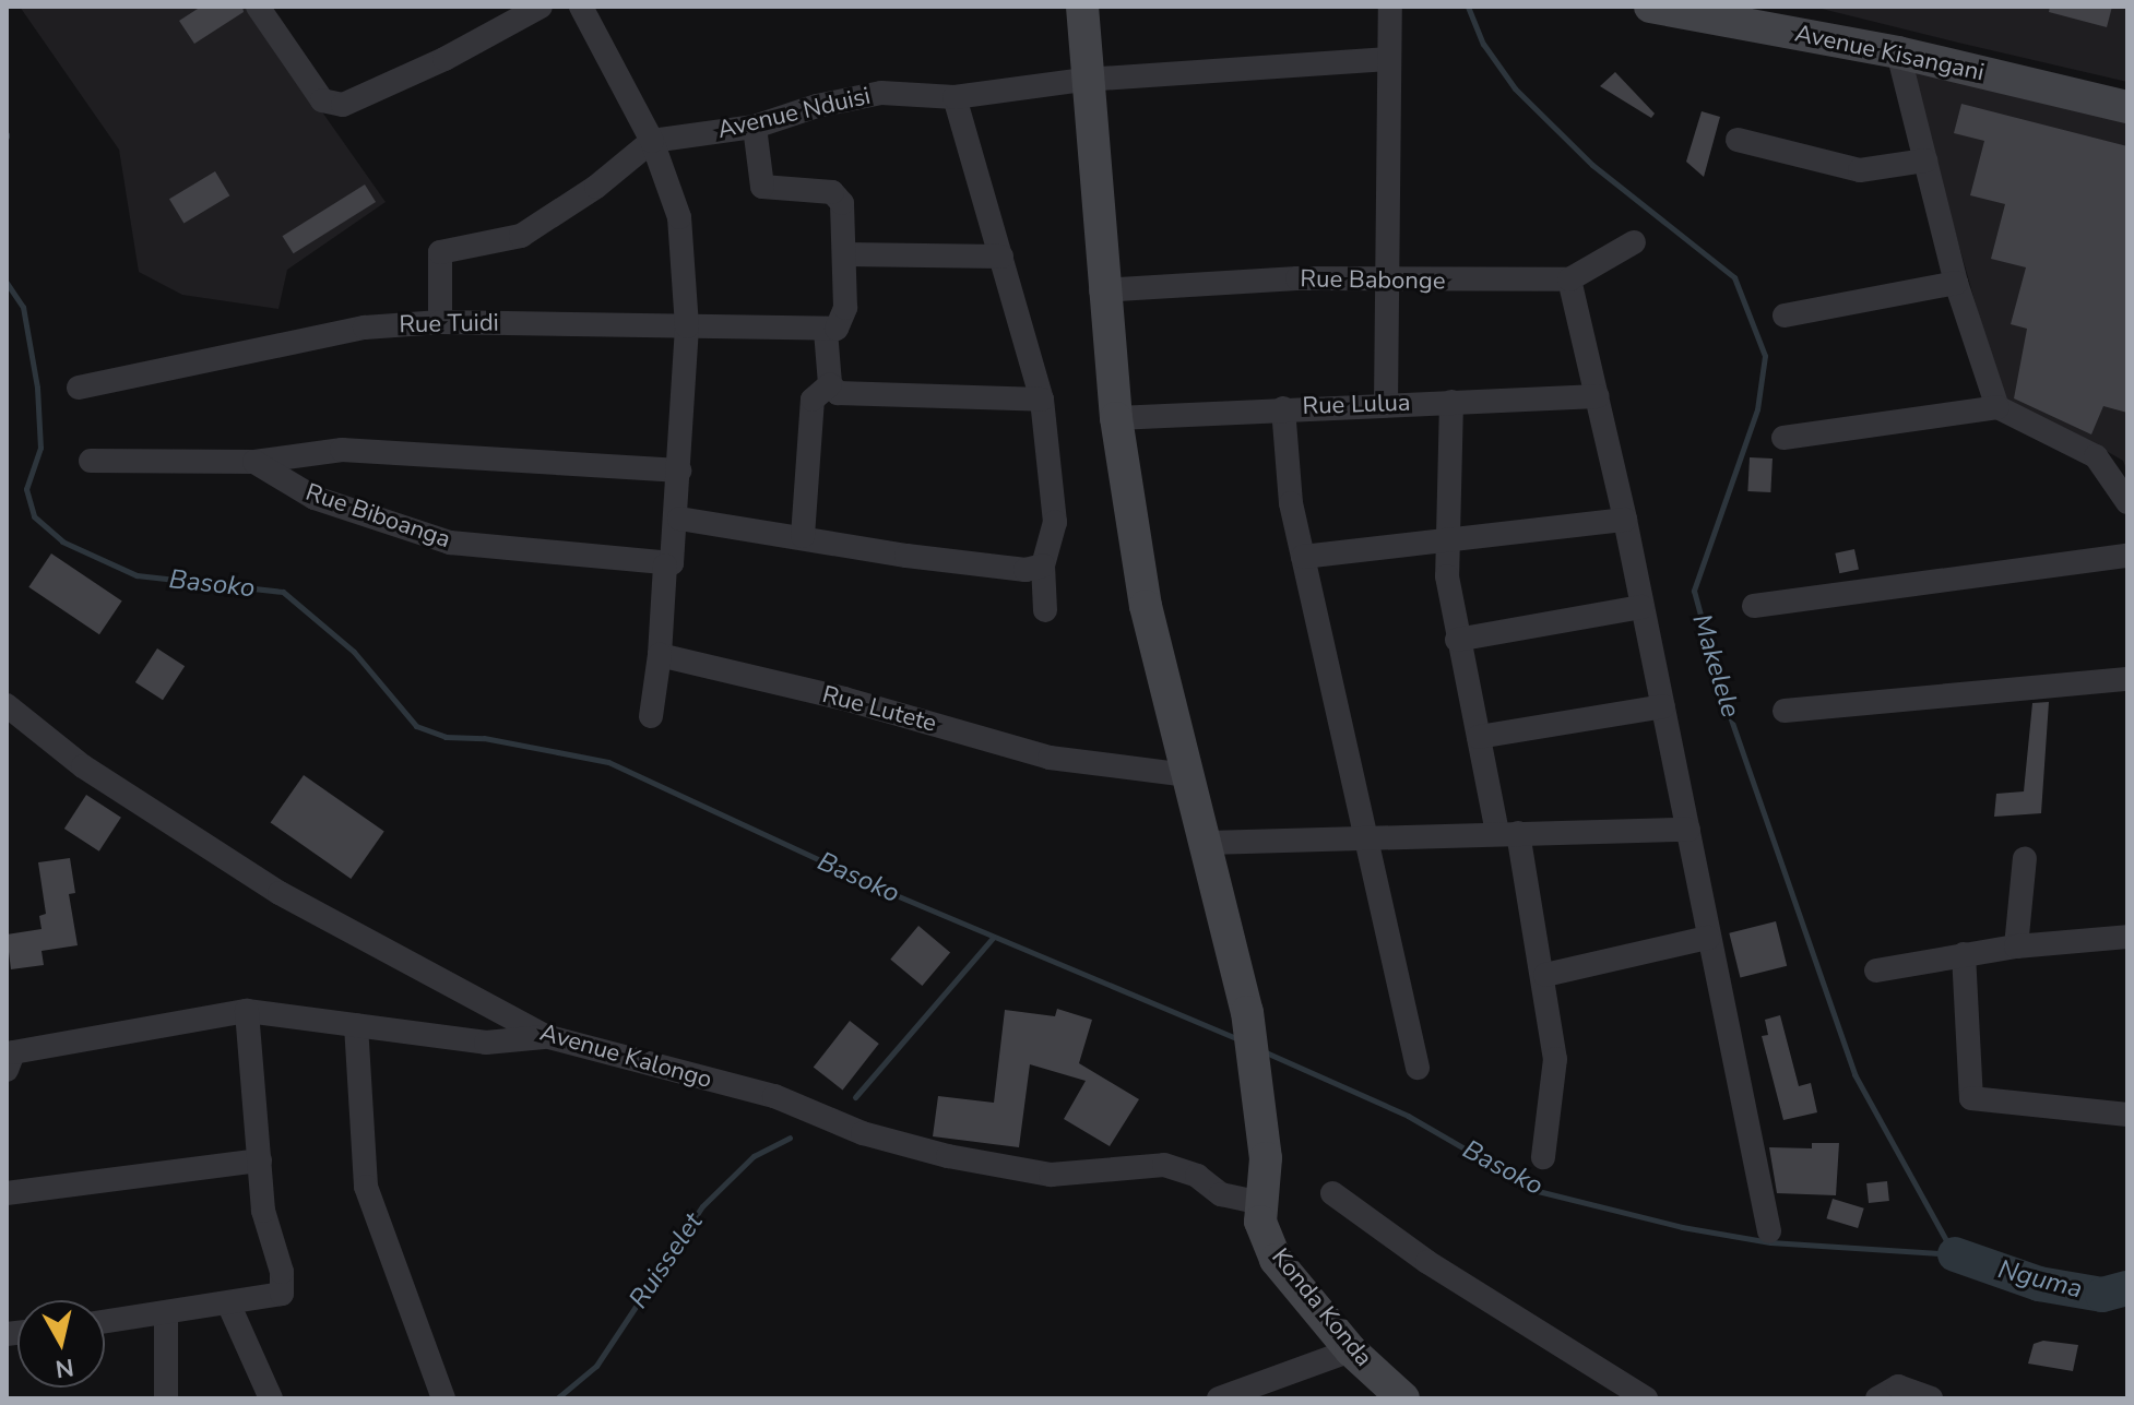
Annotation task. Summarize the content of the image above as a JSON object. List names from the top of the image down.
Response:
{
  "streets": {
    "street": [
      "Avenue Kisangani",
      "Avenue Nduisi",
      "Rue Babonge",
      "Rue Tuidi",
      "Rue Lulua",
      "Rue Biboanga",
      "Rue Lutete",
      "Avenue Kalongo",
      "Konda Konda"
    ]
  },
  "crossings": [
    ["Avenue Nduisi", "Konda Konda"],
    ["Rue Babonge", "Konda Konda"],
    ["Rue Lulua", "Konda Konda"],
    ["Rue Lutete", "Konda Konda"],
    ["Avenue Kalongo", "Konda Konda"]
  ],
  "water": [
    "Basoko",
    "Makelele",
    "Ruisselet",
    "Nguma"
  ],
  "north": "bottom"
}
